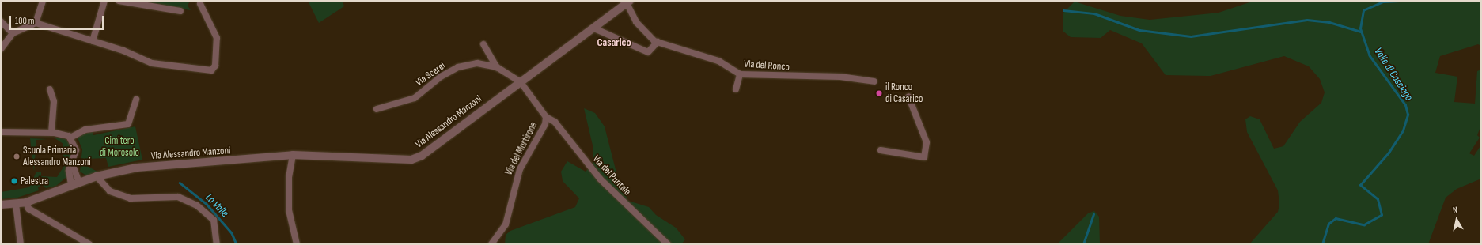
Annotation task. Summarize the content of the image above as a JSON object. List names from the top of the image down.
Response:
{
  "streets": {
    "street": [
      "Via del Ronco",
      "Via Scerei",
      "Via Alessandro Manzoni",
      "Via del Mortirone",
      "Via del Puntale"
    ]
  },
  "crossings": [
    ["Via del Ronco", "Via Alessandro Manzoni"],
    ["Via Scerei", "Via Alessandro Manzoni"],
    ["Via Scerei", "Via del Mortirone"],
    ["Via Alessandro Manzoni", "Via del Mortirone"],
    ["Via del Mortirone", "Via del Puntale"]
  ],
  "districts": ["Casarico"],
  "water": ["Valle di Casciago", "La Valle"],
  "parks": ["Cimitero di Morosolo"],
  "places": ["il Ronco di Casarico", "Scuola Primaria Alessandro Manzoni", "Palestra"],
  "scale_bar": "100 m",
  "north": "top"
}
